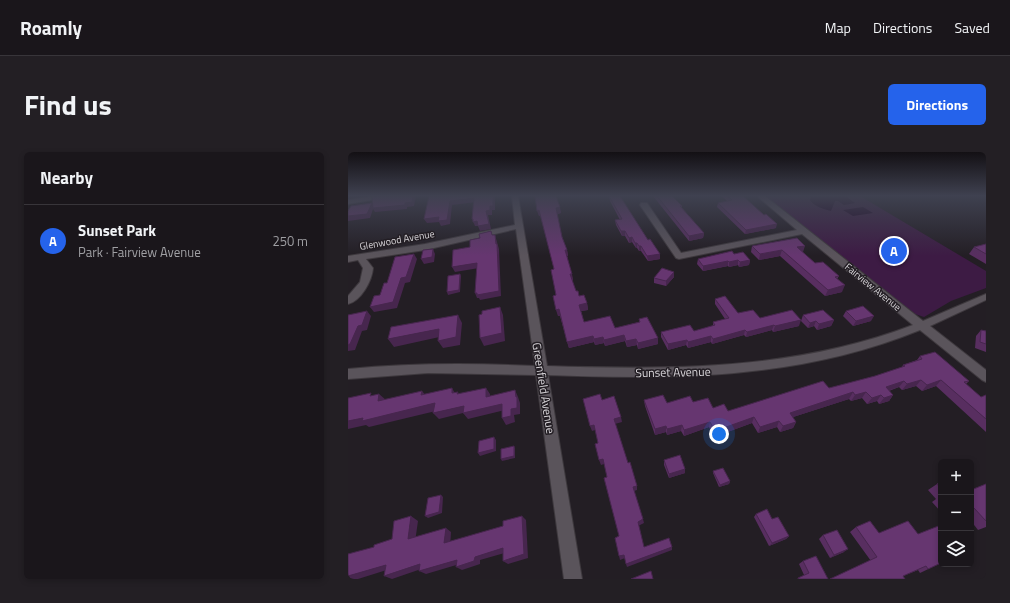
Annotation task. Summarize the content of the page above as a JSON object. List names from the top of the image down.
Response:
{
  "streets": {
    "street": [
      "Glenwood Avenue",
      "Fairview Avenue",
      "Sunset Avenue",
      "Greenfield Avenue"
    ]
  },
  "crossings": [
    ["Glenwood Avenue", "Greenfield Avenue"],
    ["Fairview Avenue", "Sunset Avenue"],
    ["Sunset Avenue", "Greenfield Avenue"]
  ],
  "page": {
    "header": "Roamly",
    "nav": ["Map", "Directions", "Saved"],
    "title": "Find us",
    "buttons": "Directions",
    "heading": "Nearby",
    "list": [
      {
        "mark": "A",
        "name": "Sunset Park",
        "note": "Park · Fairview Avenue",
        "value": "250 m"
      }
    ],
    "pins": "A",
    "map_buttons": ["+", "−"]
  }
}
